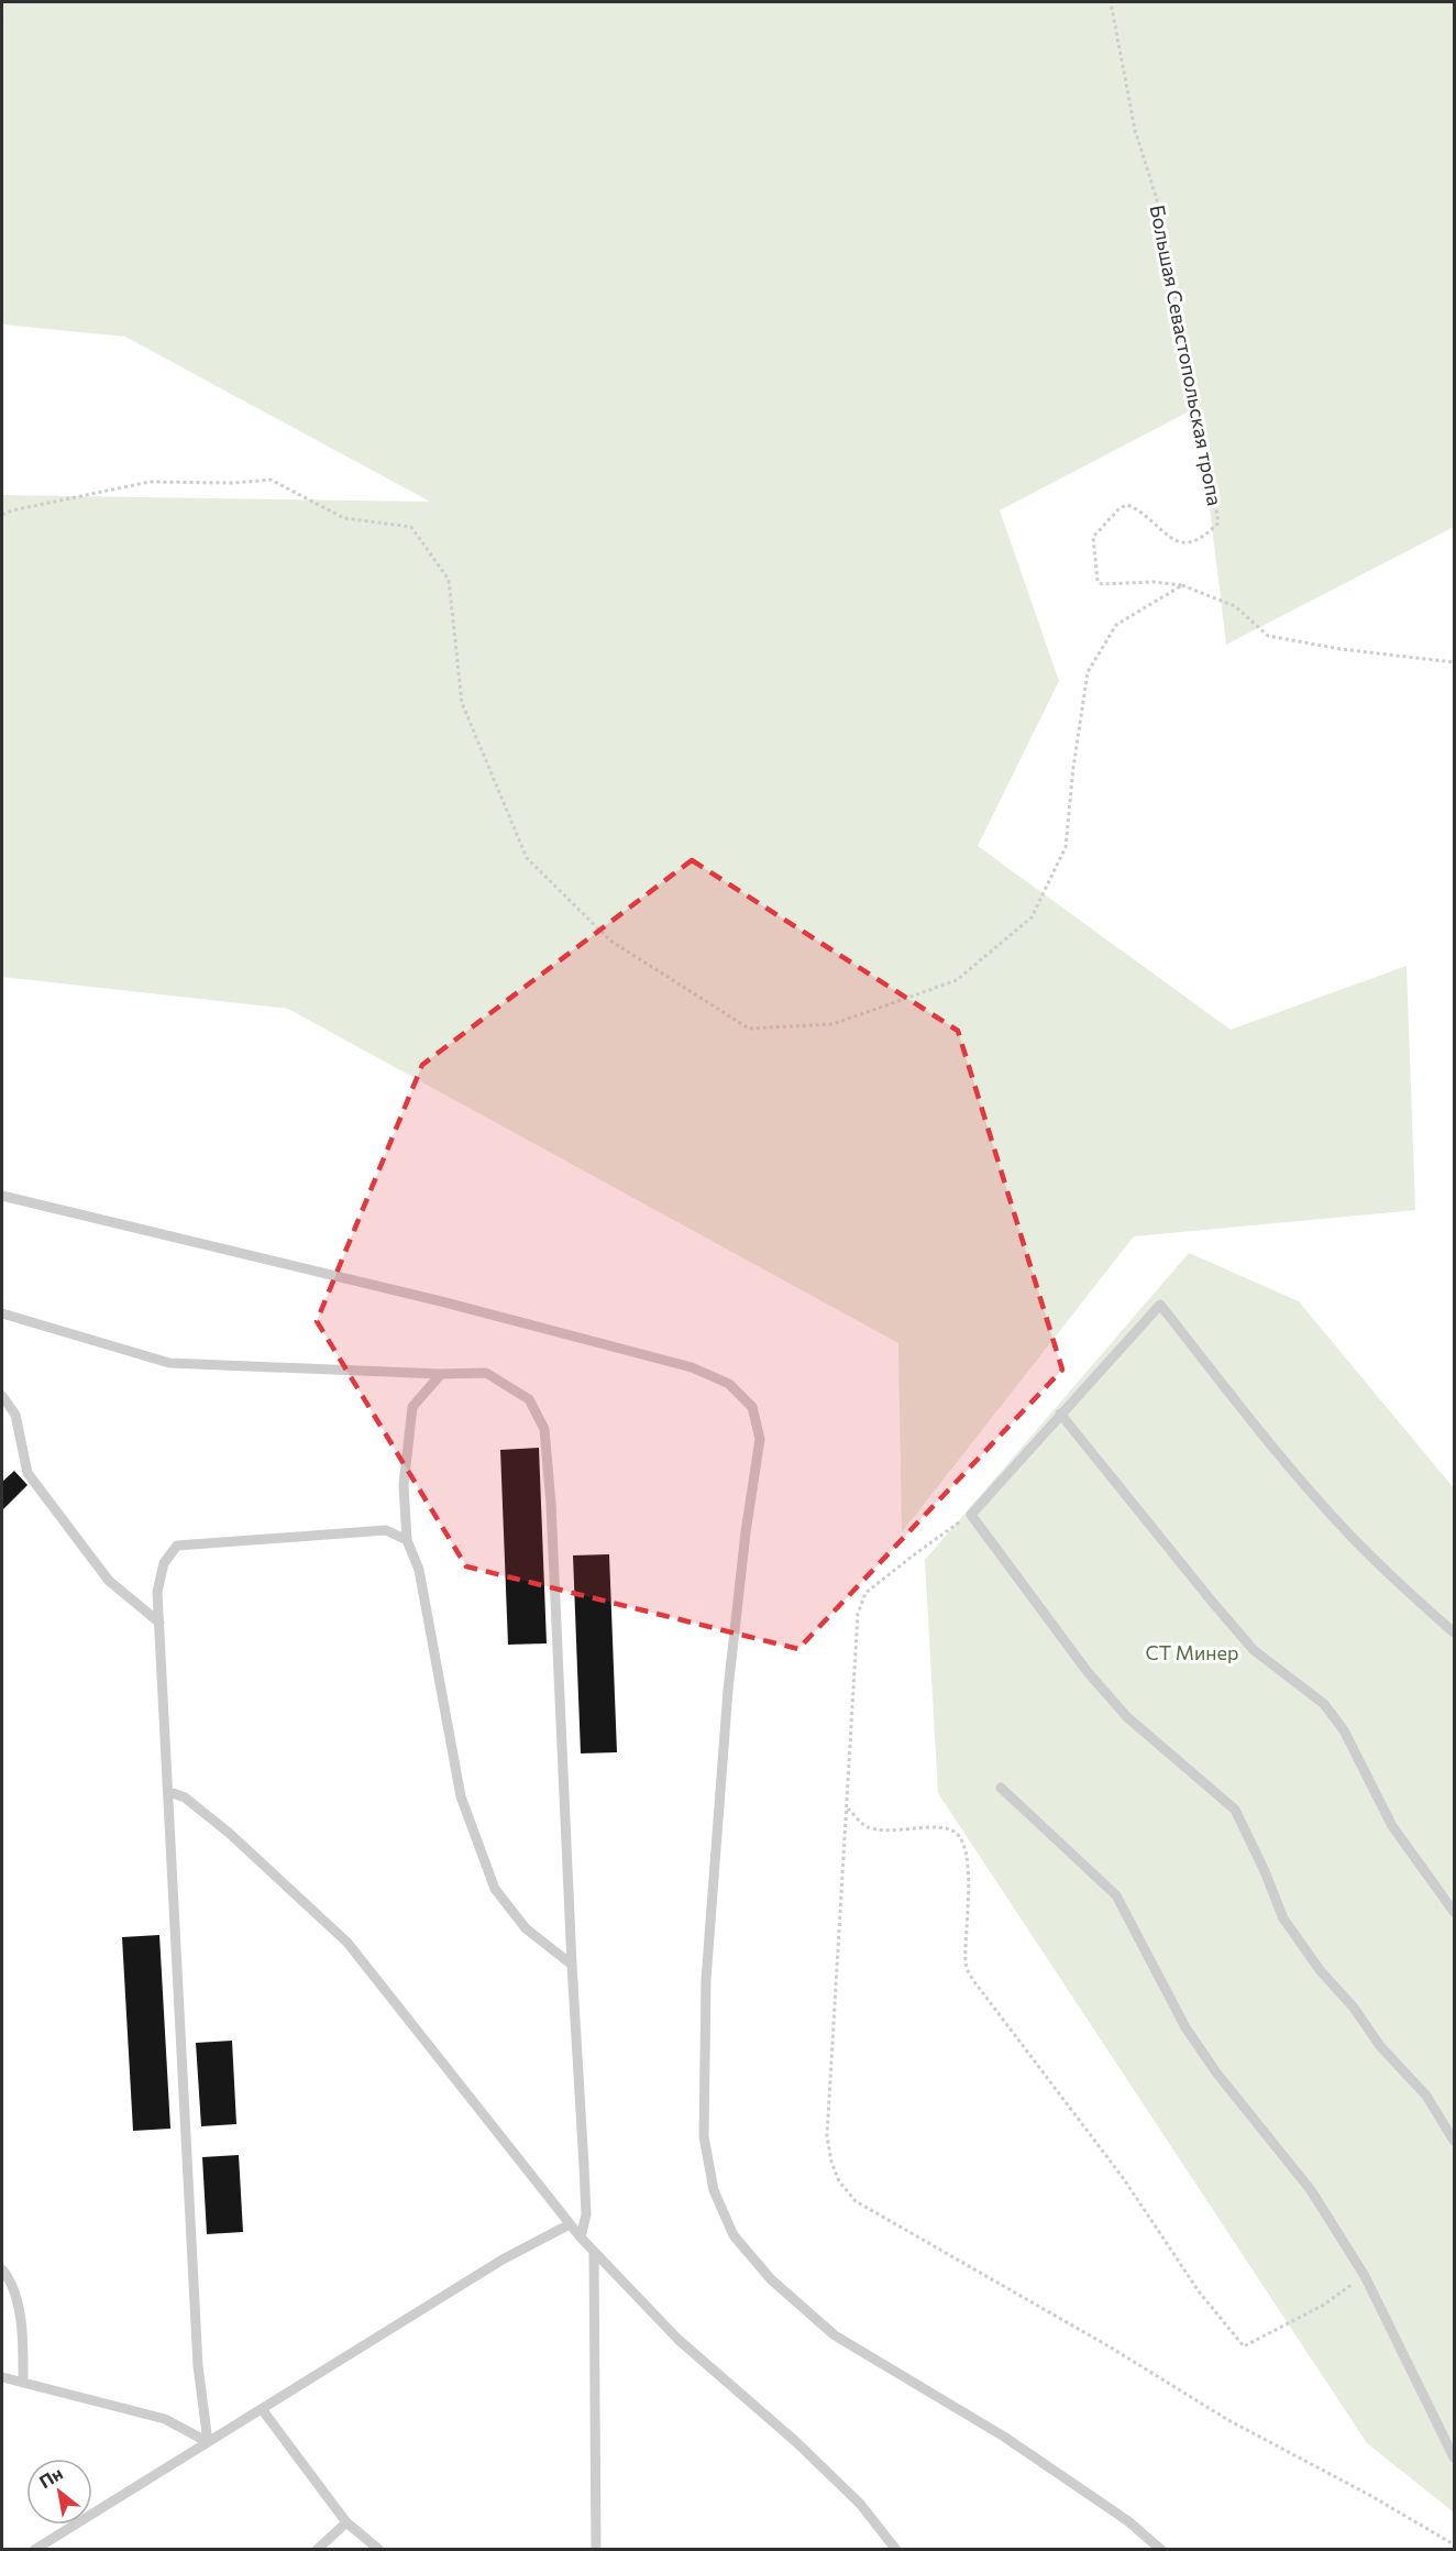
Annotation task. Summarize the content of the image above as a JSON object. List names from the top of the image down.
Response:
{
  "streets": {
    "path": ["Большая Севастопольская тропа"]
  },
  "parks": ["СТ Минер"],
  "north": "top left"
}
